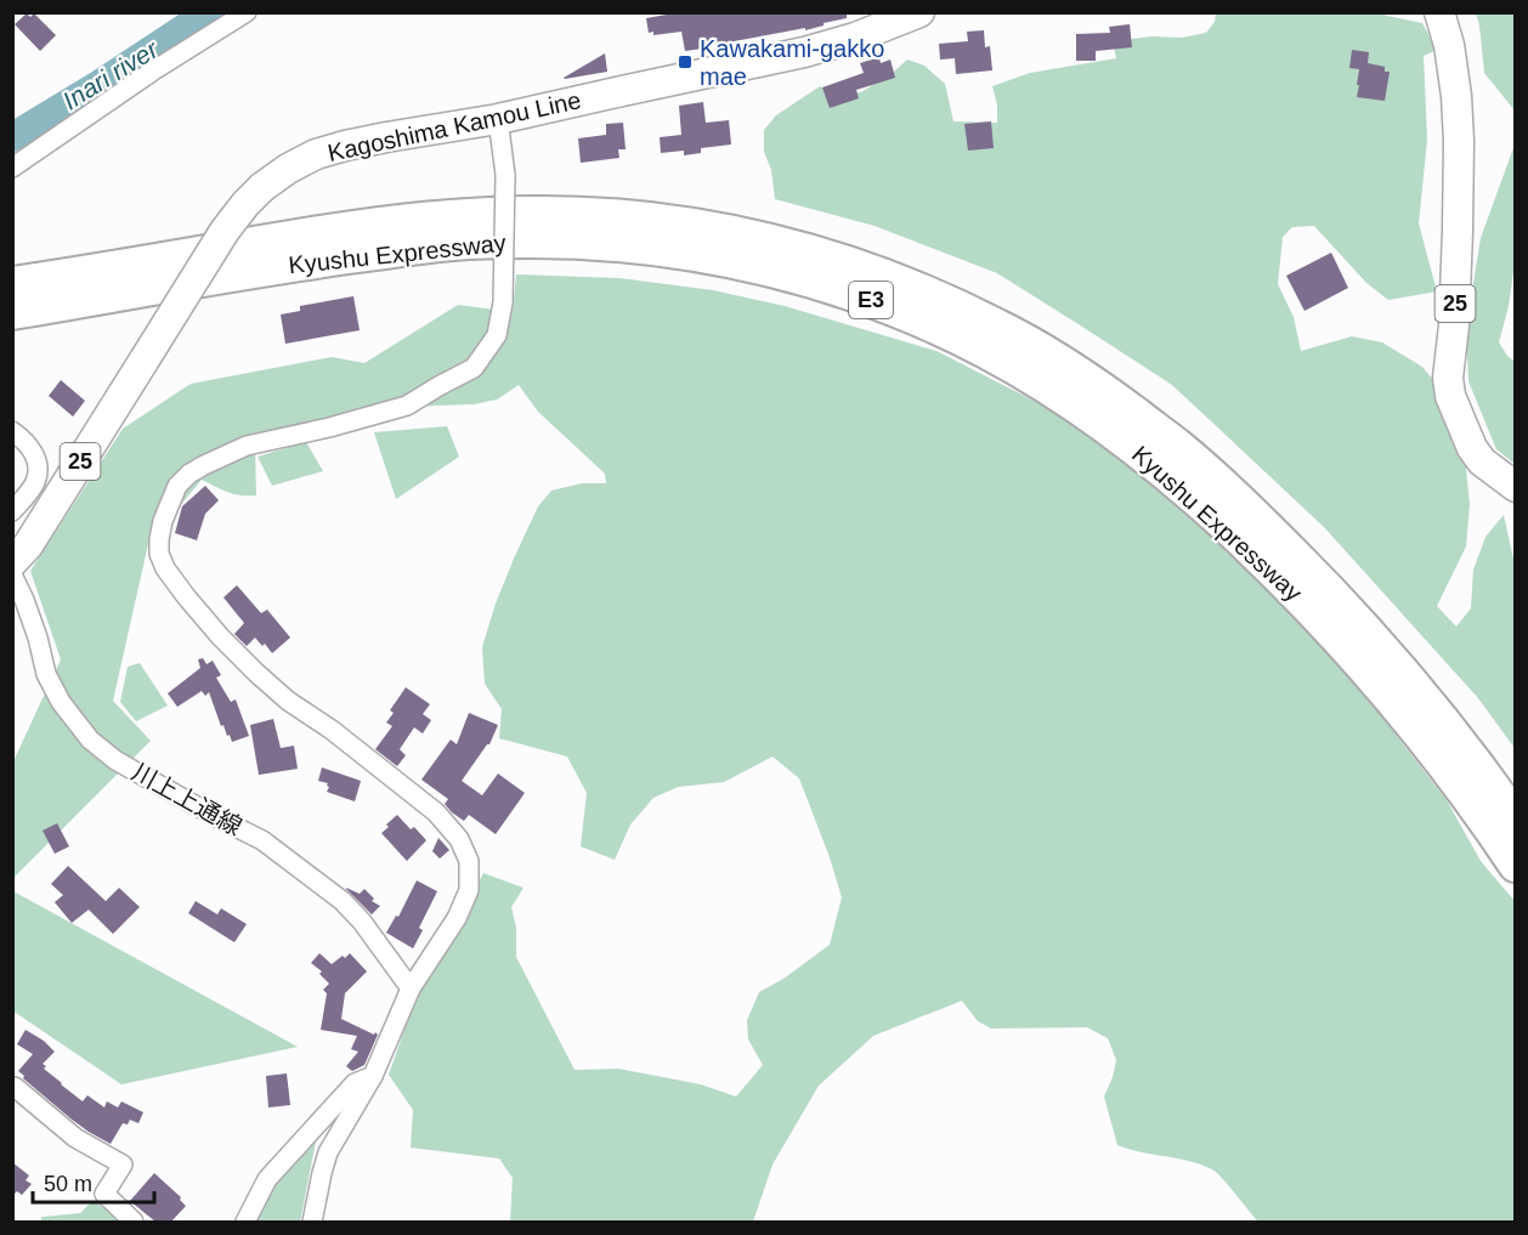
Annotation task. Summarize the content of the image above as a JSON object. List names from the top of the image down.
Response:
{
  "streets": {
    "highway": ["Kyushu Expressway", "E3"],
    "main road": ["Kagoshima Kamou Line", "25"],
    "street": ["川上上通線"]
  },
  "water": ["Inari river"],
  "places": {
    "transit": ["Kawakami-gakko mae"]
  },
  "scale_bar": "50 m"
}
